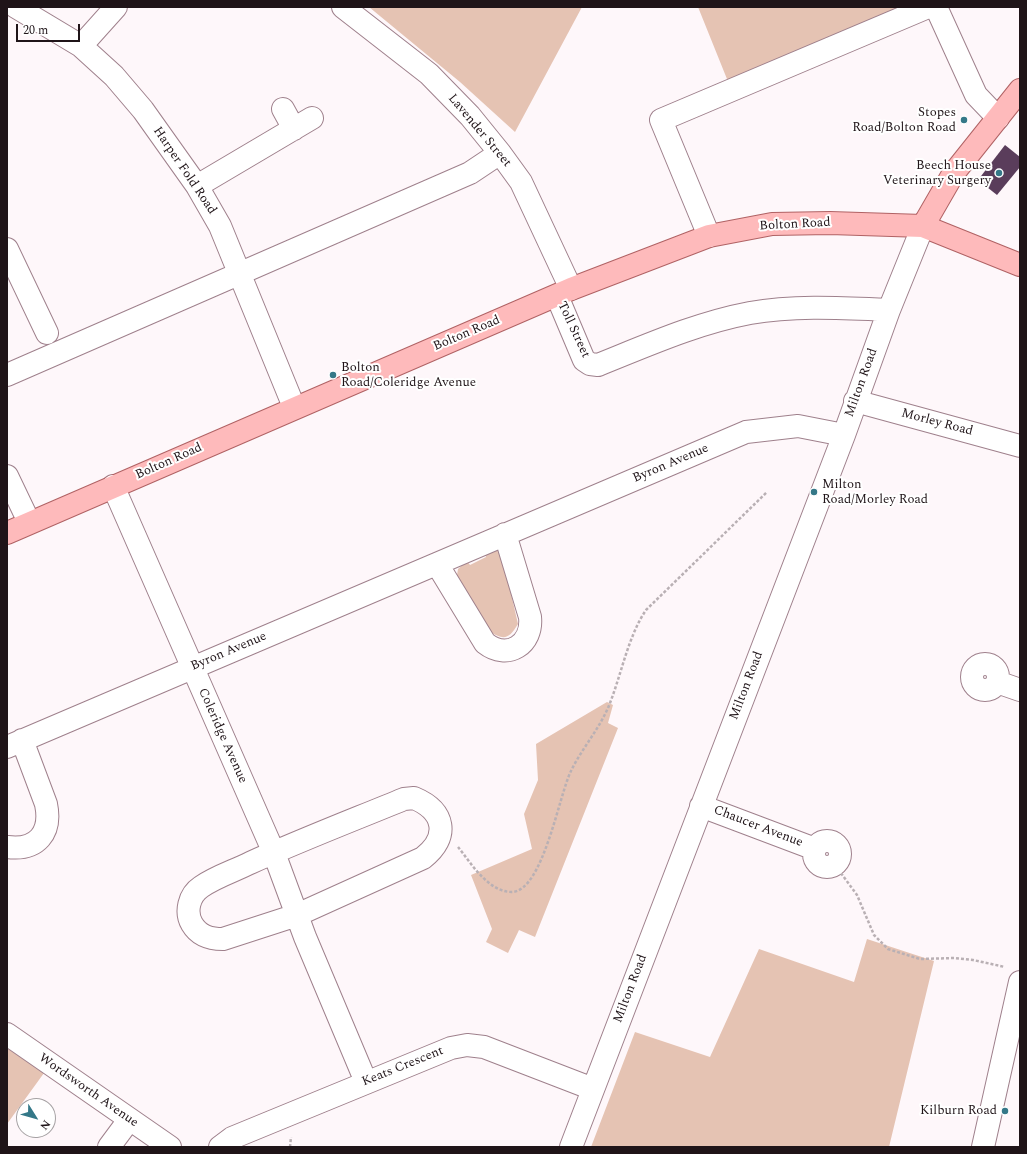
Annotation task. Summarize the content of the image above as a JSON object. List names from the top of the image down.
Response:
{
  "streets": {
    "main road": ["Bolton Road"],
    "street": [
      "Lavender Street",
      "Harper Fold Road",
      "Toll Street",
      "Milton Road",
      "Morley Road",
      "Byron Avenue",
      "Coleridge Avenue",
      "Chaucer Avenue",
      "Keats Crescent",
      "Wordsworth Avenue"
    ]
  },
  "crossings": [
    ["Lavender Street", "Bolton Road"],
    ["Lavender Street", "Toll Street"],
    ["Harper Fold Road", "Bolton Road"],
    ["Bolton Road", "Toll Street"],
    ["Bolton Road", "Milton Road"],
    ["Bolton Road", "Coleridge Avenue"],
    ["Toll Street", "Milton Road"],
    ["Milton Road", "Morley Road"],
    ["Milton Road", "Byron Avenue"],
    ["Milton Road", "Chaucer Avenue"],
    ["Milton Road", "Keats Crescent"],
    ["Byron Avenue", "Coleridge Avenue"],
    ["Coleridge Avenue", "Keats Crescent"]
  ],
  "places": [
    "Stopes Road/Bolton Road",
    "Beech House Veterinary Surgery",
    "Bolton Road/Coleridge Avenue",
    "Milton Road/Morley Road",
    "Kilburn Road"
  ],
  "scale_bar": "20 m",
  "north": "bottom right"
}
